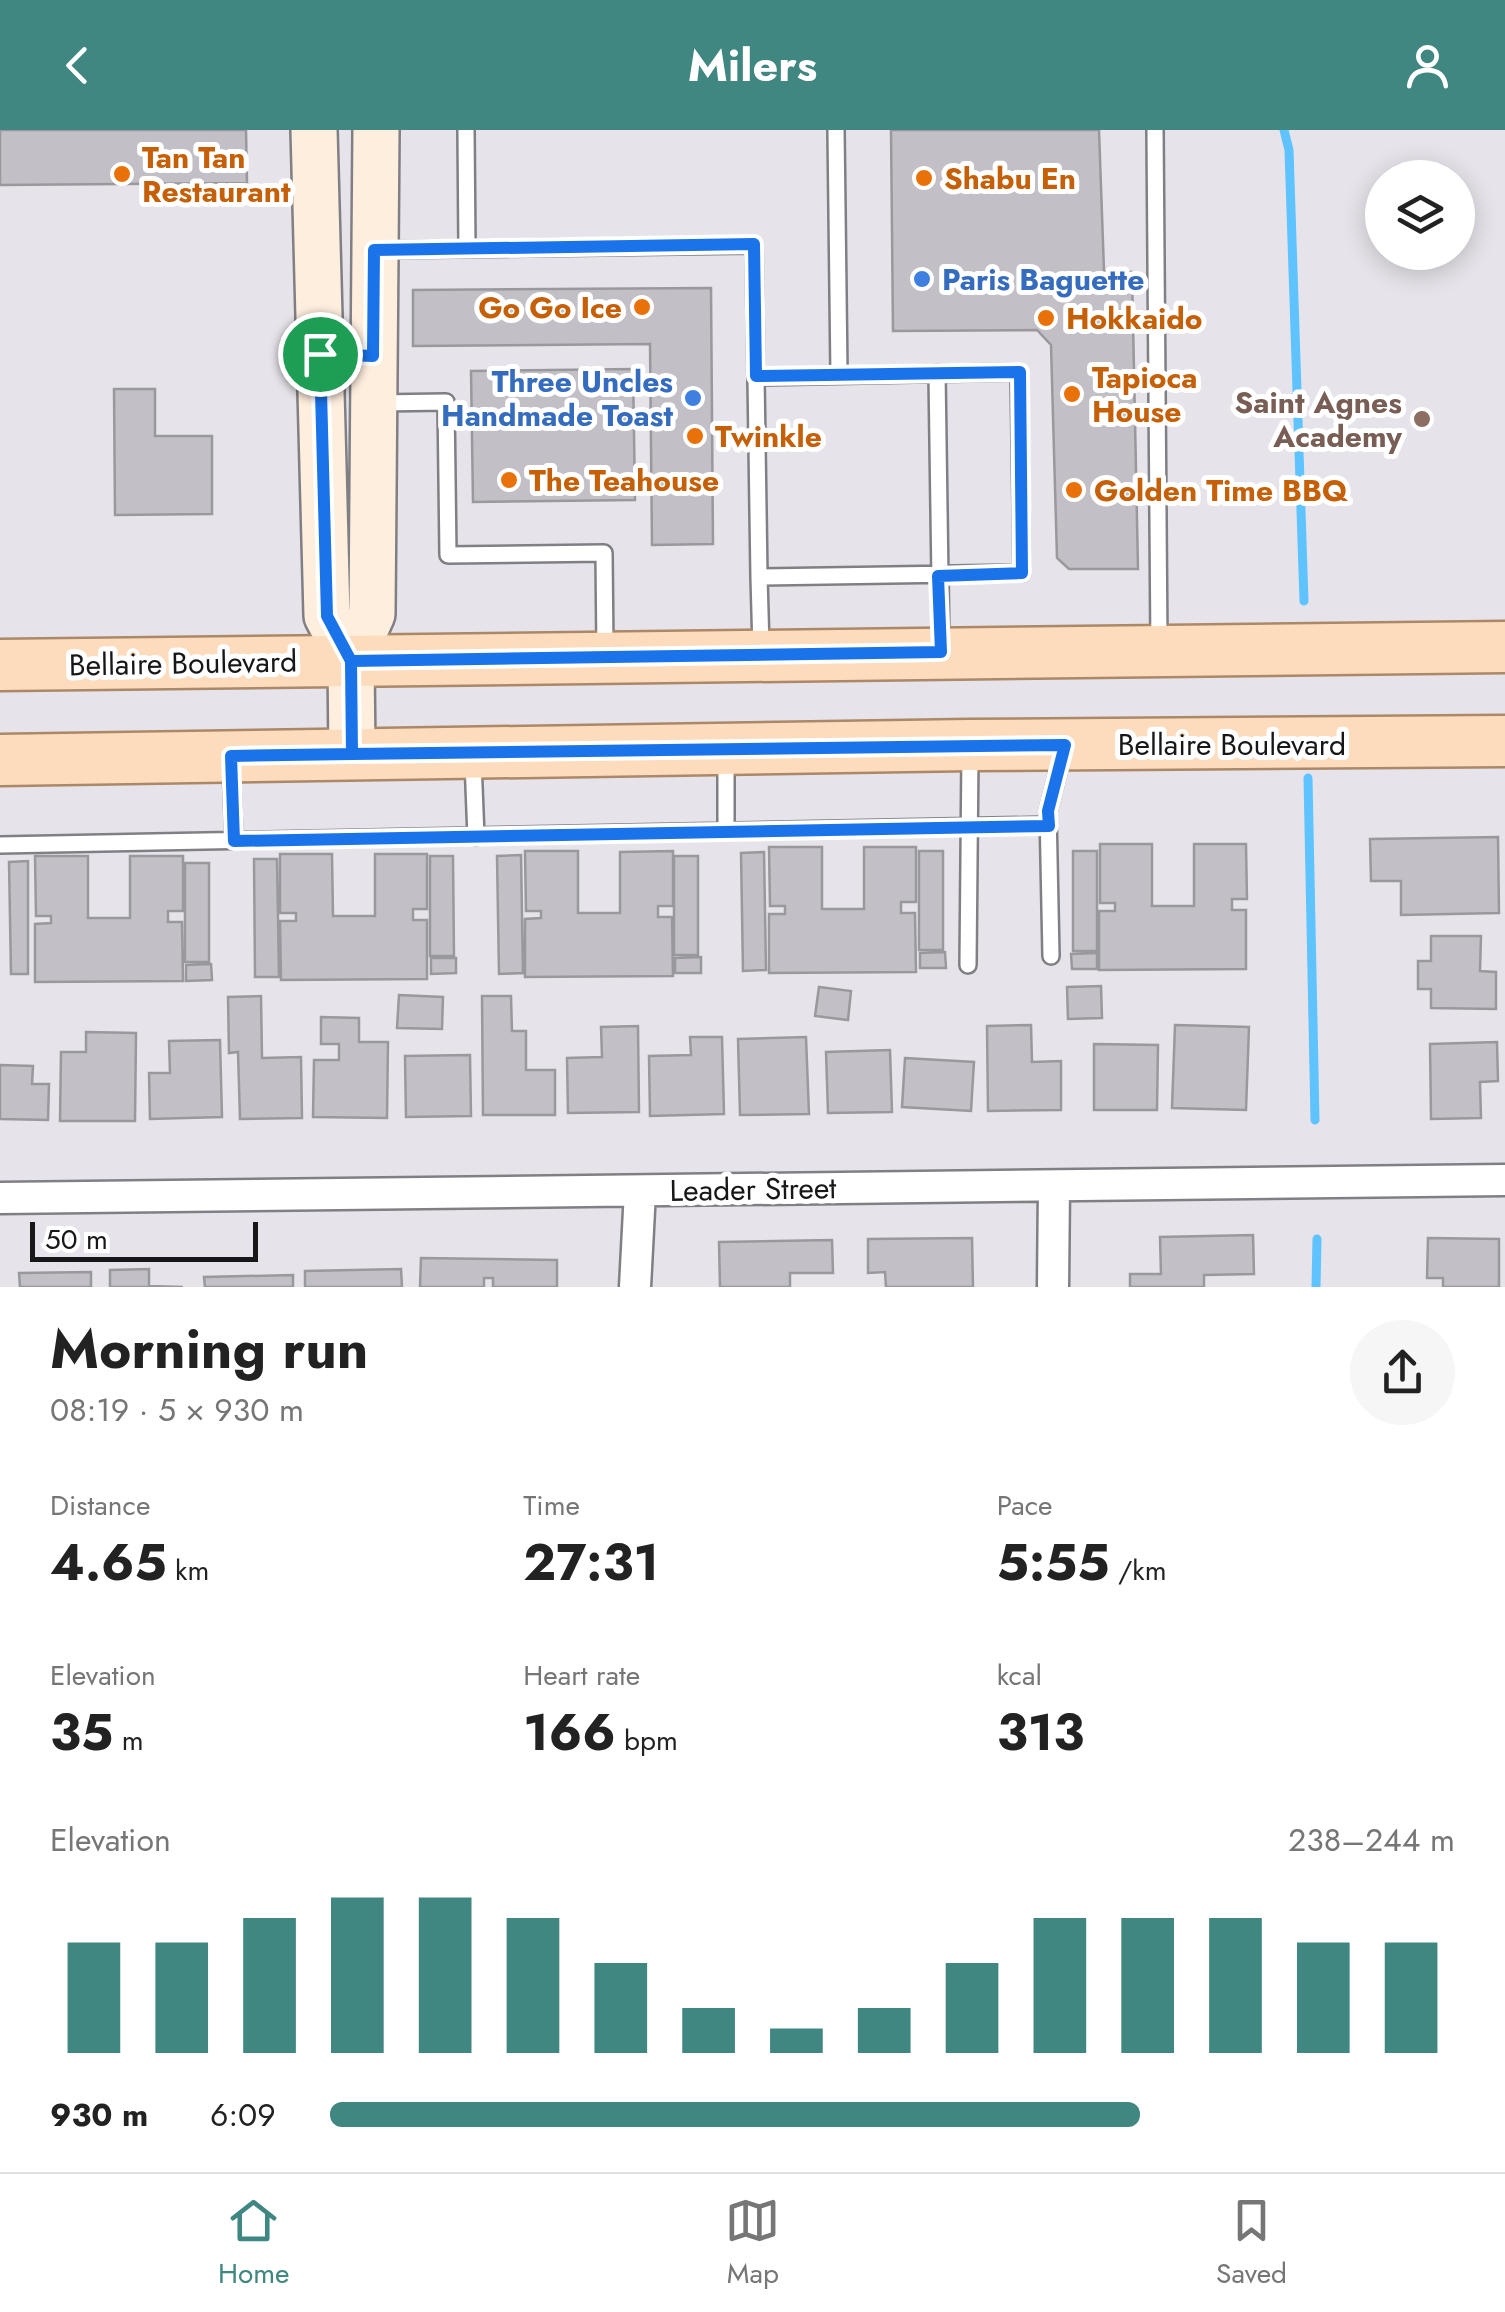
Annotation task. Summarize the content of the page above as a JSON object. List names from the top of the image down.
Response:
{
  "streets": {
    "main road": ["Bellaire Boulevard"],
    "street": ["Leader Street"]
  },
  "places": [
    "Tan Tan Restaurant",
    "Shabu En",
    "Paris Baguette",
    "Go Go Ice",
    "Hokkaido",
    "Tapioca House",
    "Three Uncles Handmade Toast",
    "Saint Agnes Academy",
    "Twinkle",
    "The Teahouse",
    "Golden Time BBQ"
  ],
  "scale_bar": "50 m",
  "page": {
    "header": "Milers",
    "scale": "50 m",
    "heading": ["Morning run", "08:19 · 5 × 930 m"],
    "stats": [
      ["Distance", "4.65 km"],
      ["Time", "27:31"],
      ["Pace", "5:55 /km"],
      ["Elevation", "35 m"],
      ["Heart rate", "166 bpm"],
      ["kcal", "313"]
    ],
    "chart": ["Elevation", "238–244 m"],
    "list": [
      {
        "name": "930 m",
        "note": "6:09"
      }
    ],
    "tabs": ["Home", "Map", "Saved"]
  }
}
